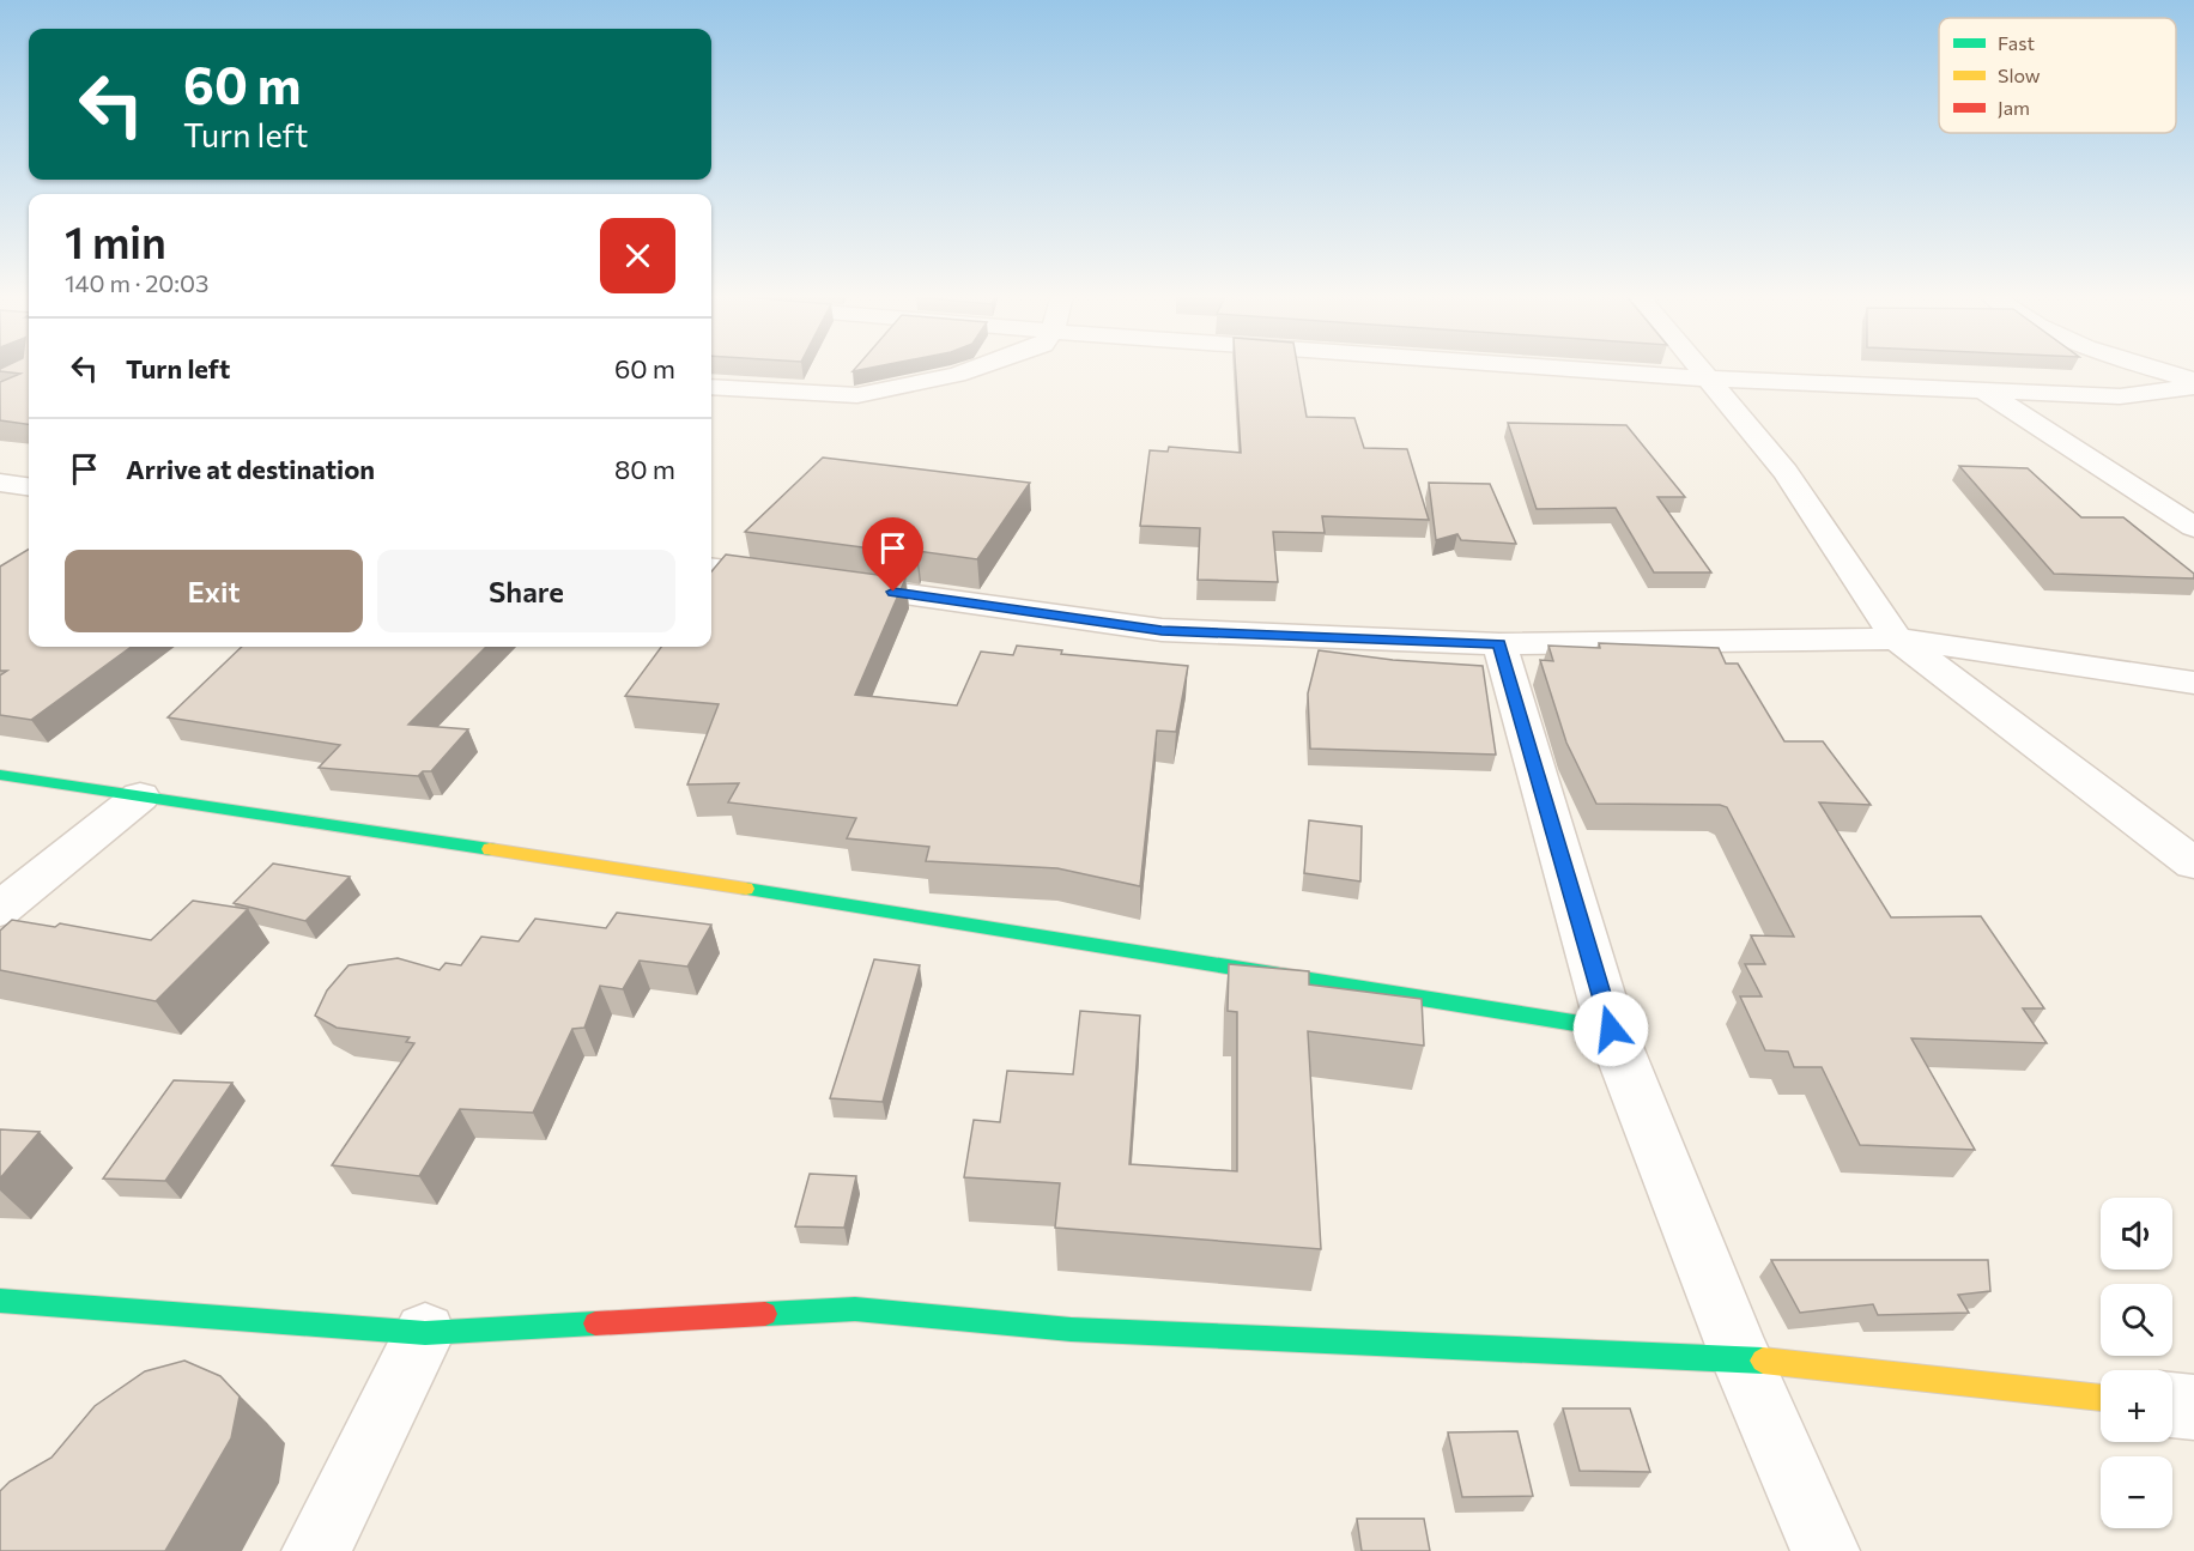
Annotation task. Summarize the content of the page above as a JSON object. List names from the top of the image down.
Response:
{
  "legend": ["Fast", "Slow", "Jam"],
  "page": {
    "turn": ["60 m", "Turn left"],
    "heading": ["1 min", "140 m · 20:03"],
    "list": [
      {
        "name": "Turn left",
        "value": "60 m"
      },
      {
        "name": "Arrive at destination",
        "value": "80 m"
      }
    ],
    "buttons": ["Exit", "Share"],
    "map_buttons": ["+", "−"]
  }
}
